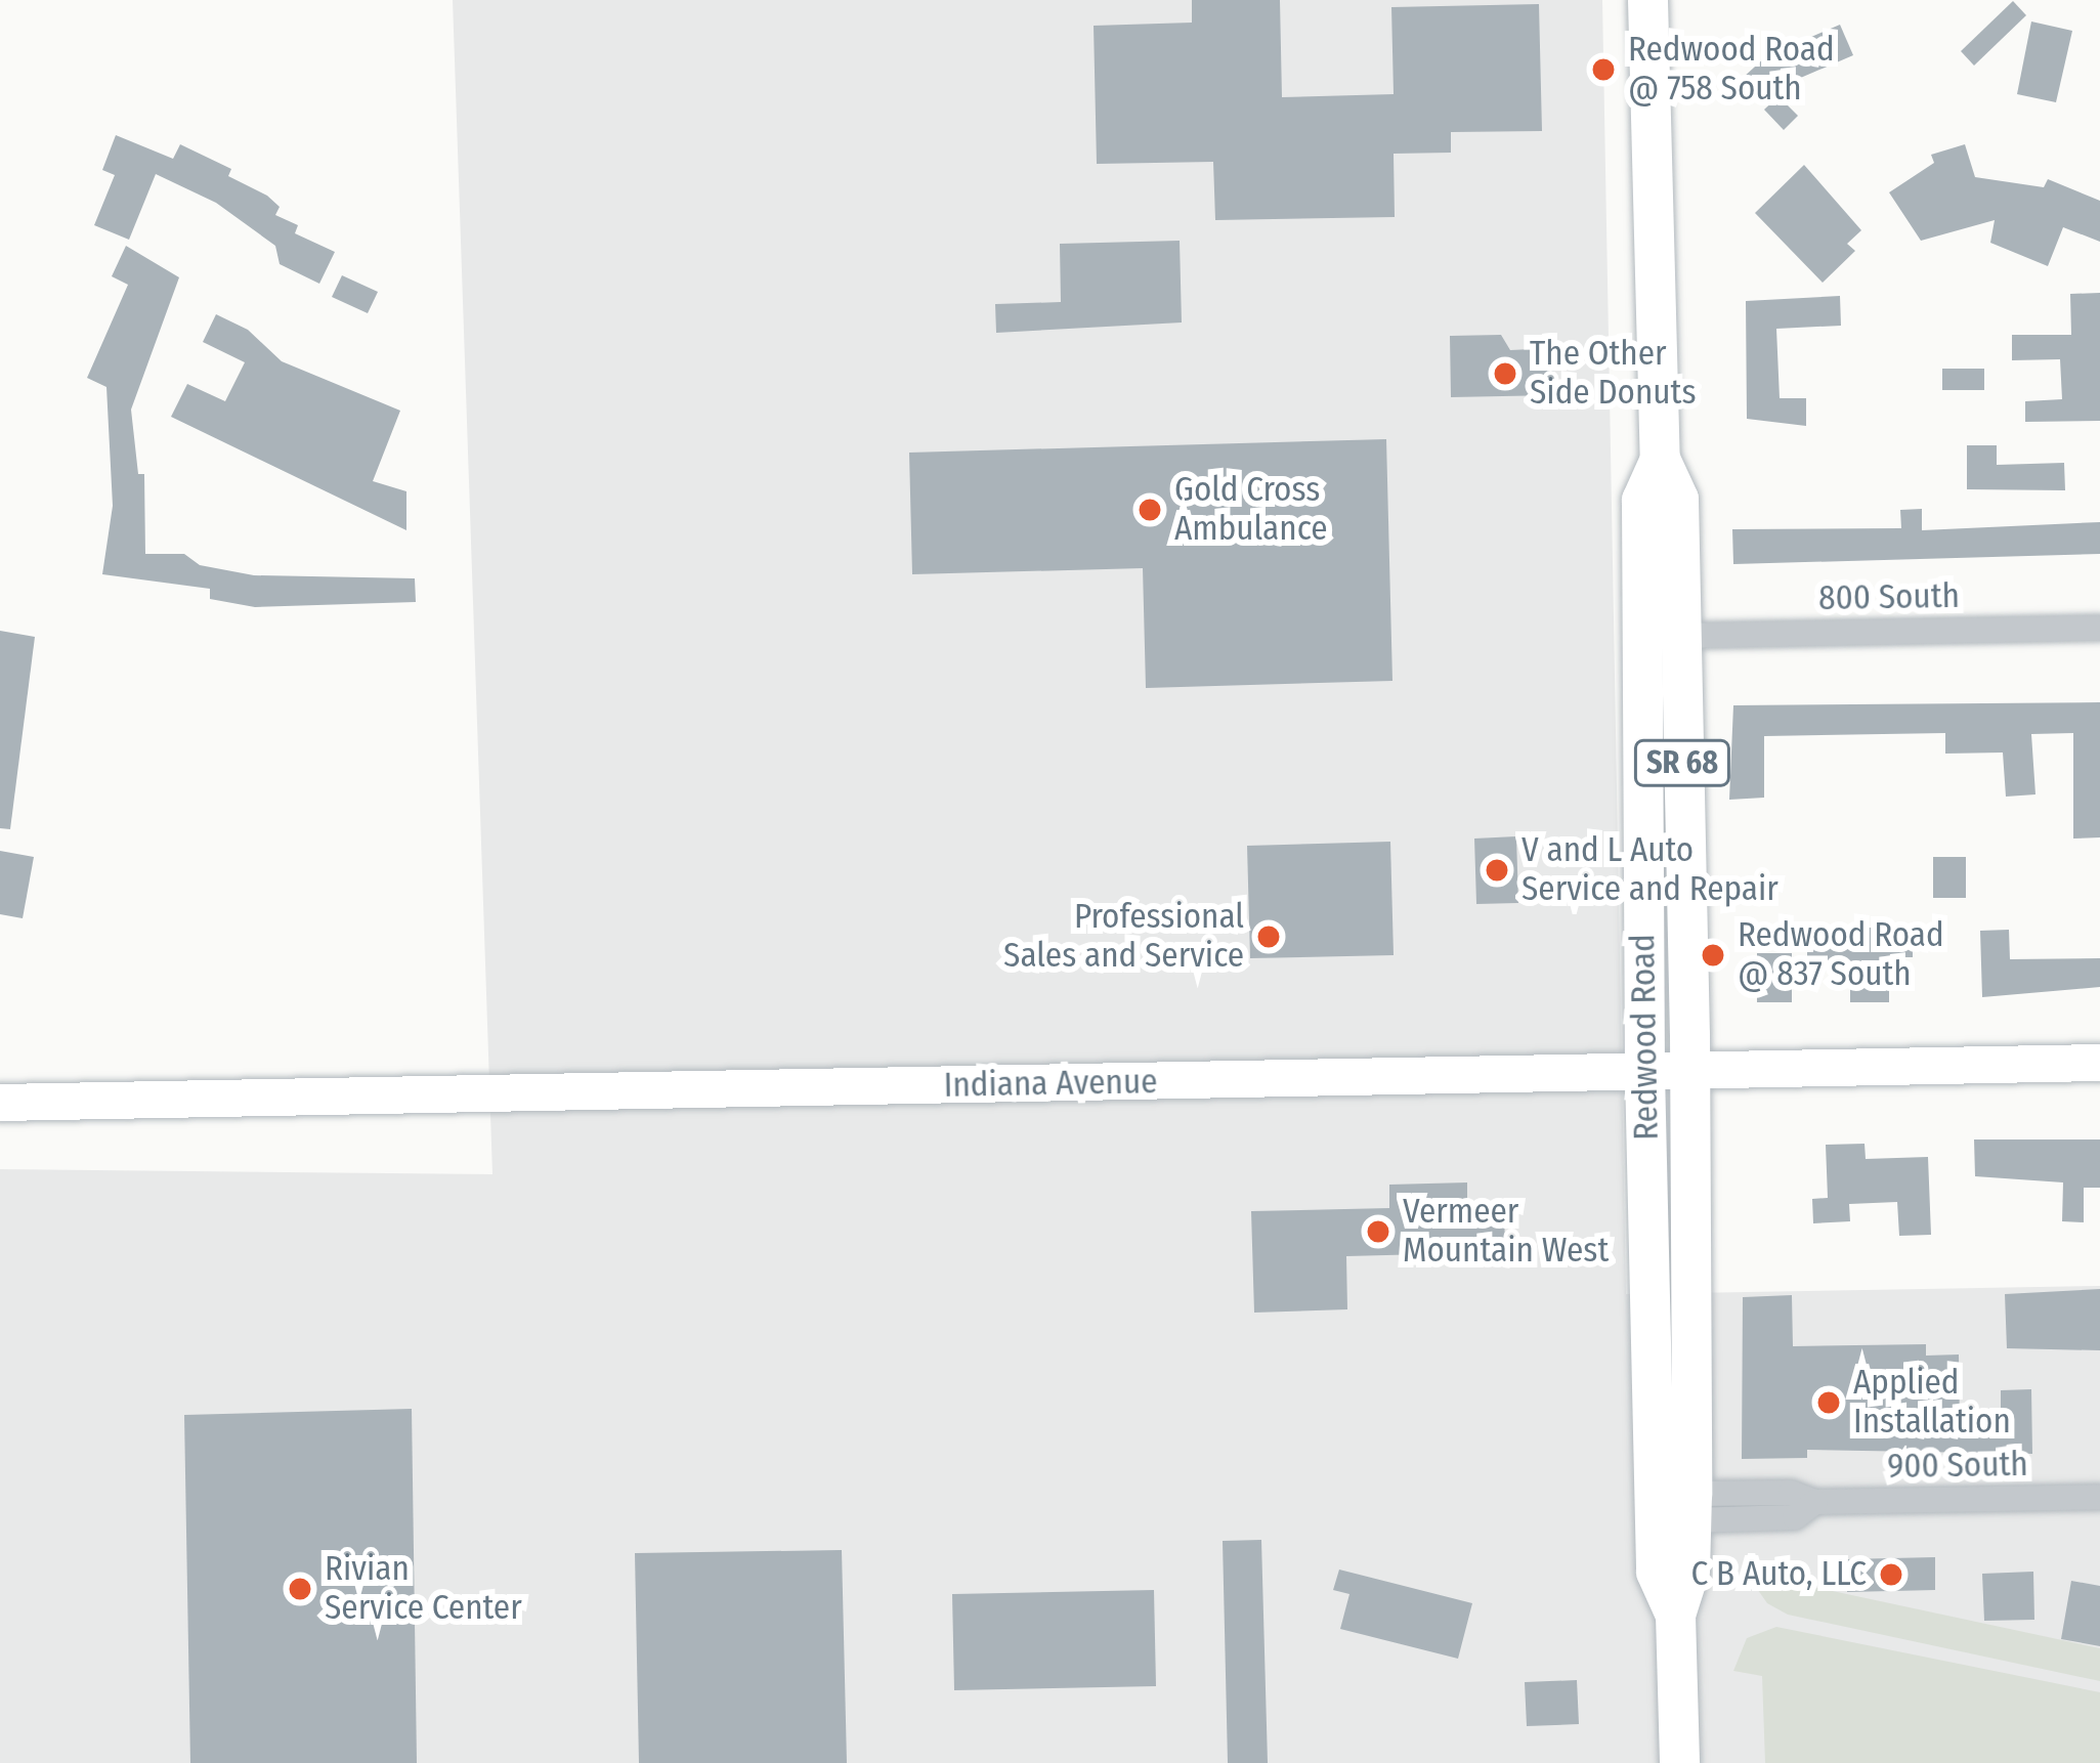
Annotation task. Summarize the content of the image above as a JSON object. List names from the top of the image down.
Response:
{
  "streets": {
    "main road": ["SR 68", "Redwood Road"],
    "street": ["800 South", "Indiana Avenue", "900 South"]
  },
  "crossings": [
    ["800 South", "Redwood Road"],
    ["Redwood Road", "Indiana Avenue"],
    ["Redwood Road", "900 South"]
  ],
  "places": [
    "Redwood Road @ 758 South",
    "The Other Side Donuts",
    "Gold Cross Ambulance",
    "V and L Auto Service and Repair",
    "Professional Sales and Service",
    "Redwood Road @ 837 South",
    "Vermeer Mountain West",
    "Applied Installation",
    "C B Auto, LLC",
    "Rivian Service Center"
  ]
}
